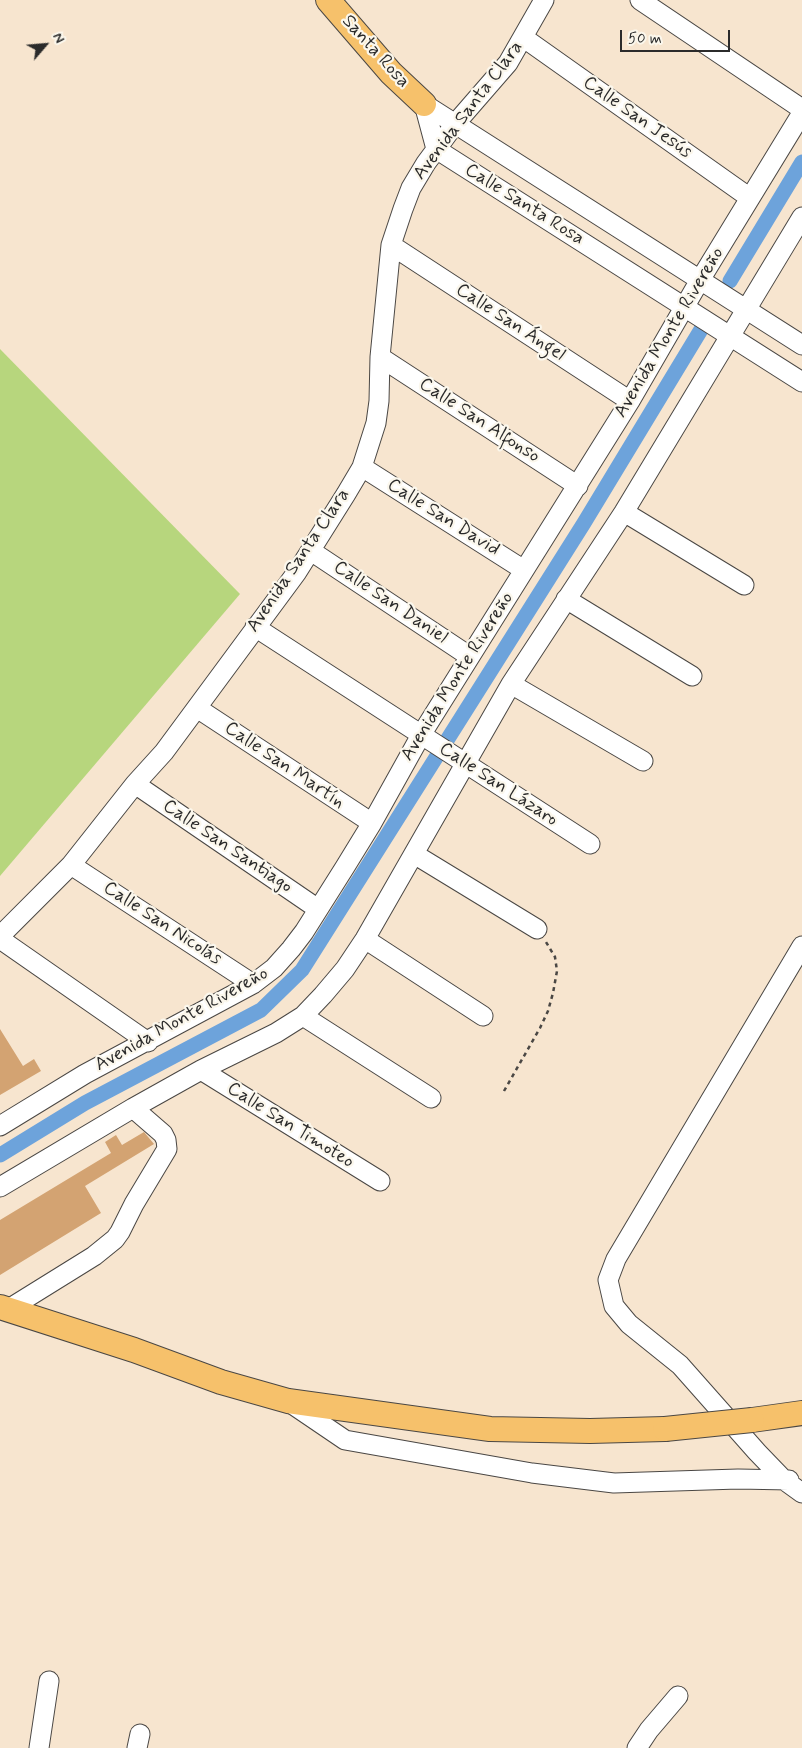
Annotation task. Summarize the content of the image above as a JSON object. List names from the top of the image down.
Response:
{
  "streets": {
    "main road": ["Santa Rosa"],
    "street": [
      "Avenida Santa Clara",
      "Calle San Jesús",
      "Calle Santa Rosa",
      "Calle San Ángel",
      "Avenida Monte Rivereño",
      "Calle San Alfonso",
      "Calle San David",
      "Calle San Daniel",
      "Calle San Martín",
      "Calle San Lázaro",
      "Calle San Santiago",
      "Calle San Nicolás",
      "Calle San Timoteo"
    ]
  },
  "crossings": [
    ["Santa Rosa", "Calle Santa Rosa"],
    ["Avenida Santa Clara", "Calle San Jesús"],
    ["Avenida Santa Clara", "Calle Santa Rosa"],
    ["Avenida Santa Clara", "Calle San Ángel"],
    ["Avenida Santa Clara", "Calle San Alfonso"],
    ["Avenida Santa Clara", "Calle San David"],
    ["Avenida Santa Clara", "Calle San Daniel"],
    ["Avenida Santa Clara", "Calle San Martín"],
    ["Avenida Santa Clara", "Calle San Lázaro"],
    ["Avenida Santa Clara", "Calle San Santiago"],
    ["Avenida Santa Clara", "Calle San Nicolás"],
    ["Calle San Jesús", "Avenida Monte Rivereño"],
    ["Calle Santa Rosa", "Avenida Monte Rivereño"],
    ["Calle San Ángel", "Avenida Monte Rivereño"],
    ["Avenida Monte Rivereño", "Calle San Alfonso"],
    ["Avenida Monte Rivereño", "Calle San David"],
    ["Avenida Monte Rivereño", "Calle San Daniel"],
    ["Avenida Monte Rivereño", "Calle San Martín"],
    ["Avenida Monte Rivereño", "Calle San Lázaro"],
    ["Avenida Monte Rivereño", "Calle San Santiago"],
    ["Avenida Monte Rivereño", "Calle San Nicolás"]
  ],
  "scale_bar": "50 m",
  "north": "top right"
}
